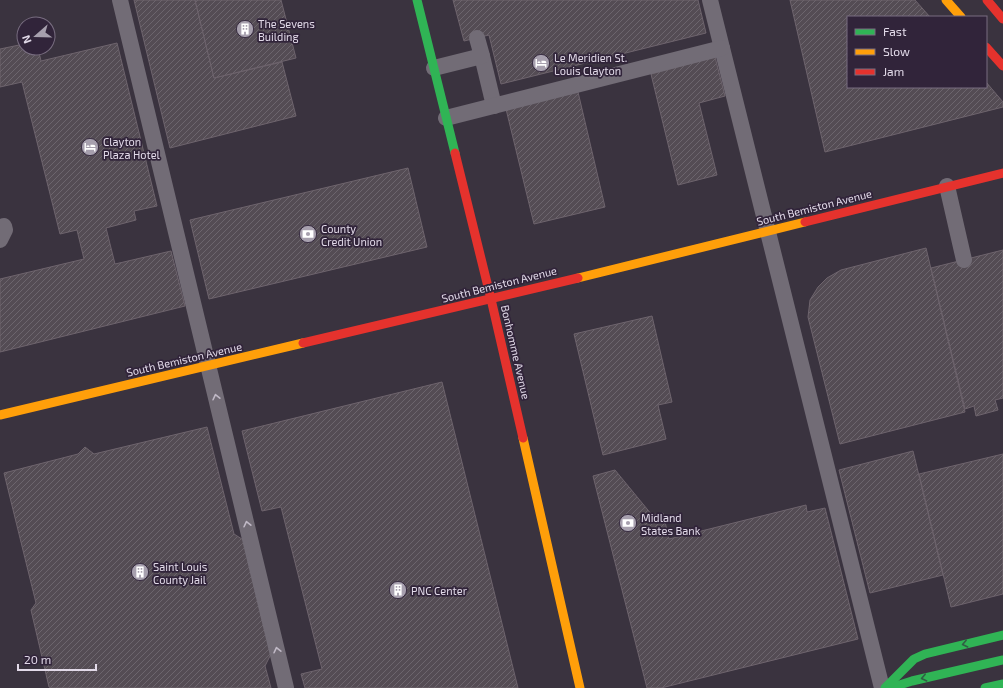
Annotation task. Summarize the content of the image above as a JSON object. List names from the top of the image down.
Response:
{
  "streets": {
    "main road": ["South Bemiston Avenue", "Bonhomme Avenue"]
  },
  "crossings": [
    ["South Bemiston Avenue", "Bonhomme Avenue"]
  ],
  "places": {
    "building": ["The Sevens Building", "Saint Louis County Jail", "PNC Center"],
    "hotel": ["Le Meridien St. Louis Clayton", "Clayton Plaza Hotel"],
    "bank": ["County Credit Union", "Midland States Bank"]
  },
  "legend": ["Fast", "Slow", "Jam"],
  "scale_bar": "20 m",
  "north": "left"
}
